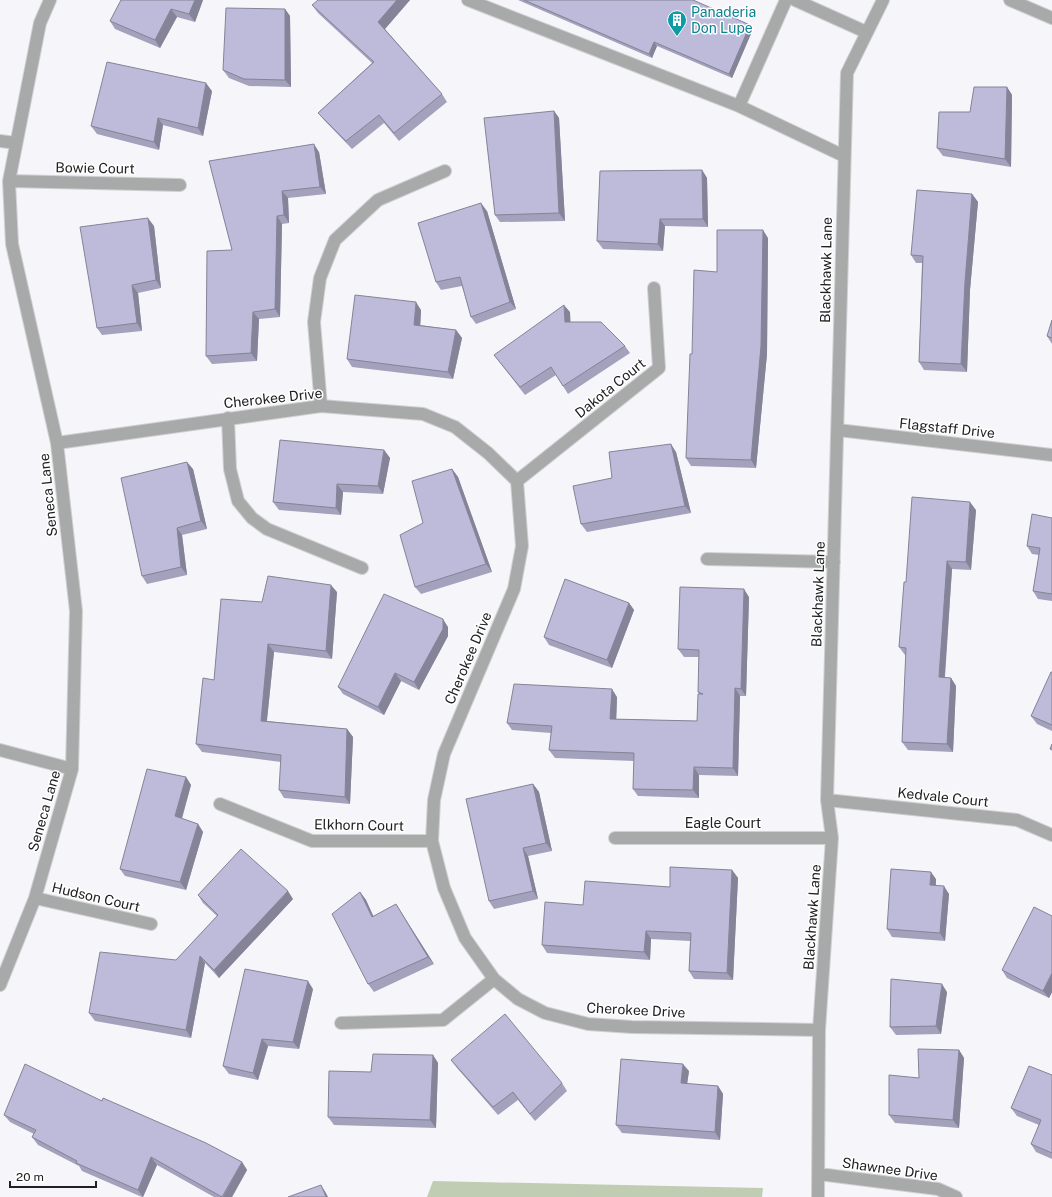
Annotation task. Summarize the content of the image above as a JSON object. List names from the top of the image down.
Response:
{
  "streets": {
    "street": [
      "Bowie Court",
      "Blackhawk Lane",
      "Dakota Court",
      "Cherokee Drive",
      "Flagstaff Drive",
      "Seneca Lane",
      "Kedvale Court",
      "Eagle Court",
      "Elkhorn Court",
      "Hudson Court",
      "Shawnee Drive"
    ]
  },
  "crossings": [
    ["Bowie Court", "Seneca Lane"],
    ["Blackhawk Lane", "Cherokee Drive"],
    ["Blackhawk Lane", "Flagstaff Drive"],
    ["Blackhawk Lane", "Kedvale Court"],
    ["Blackhawk Lane", "Eagle Court"],
    ["Blackhawk Lane", "Shawnee Drive"],
    ["Dakota Court", "Cherokee Drive"],
    ["Cherokee Drive", "Seneca Lane"],
    ["Cherokee Drive", "Elkhorn Court"],
    ["Seneca Lane", "Hudson Court"]
  ],
  "places": {
    "building": ["Panaderia Don Lupe"]
  },
  "scale_bar": "20 m"
}
